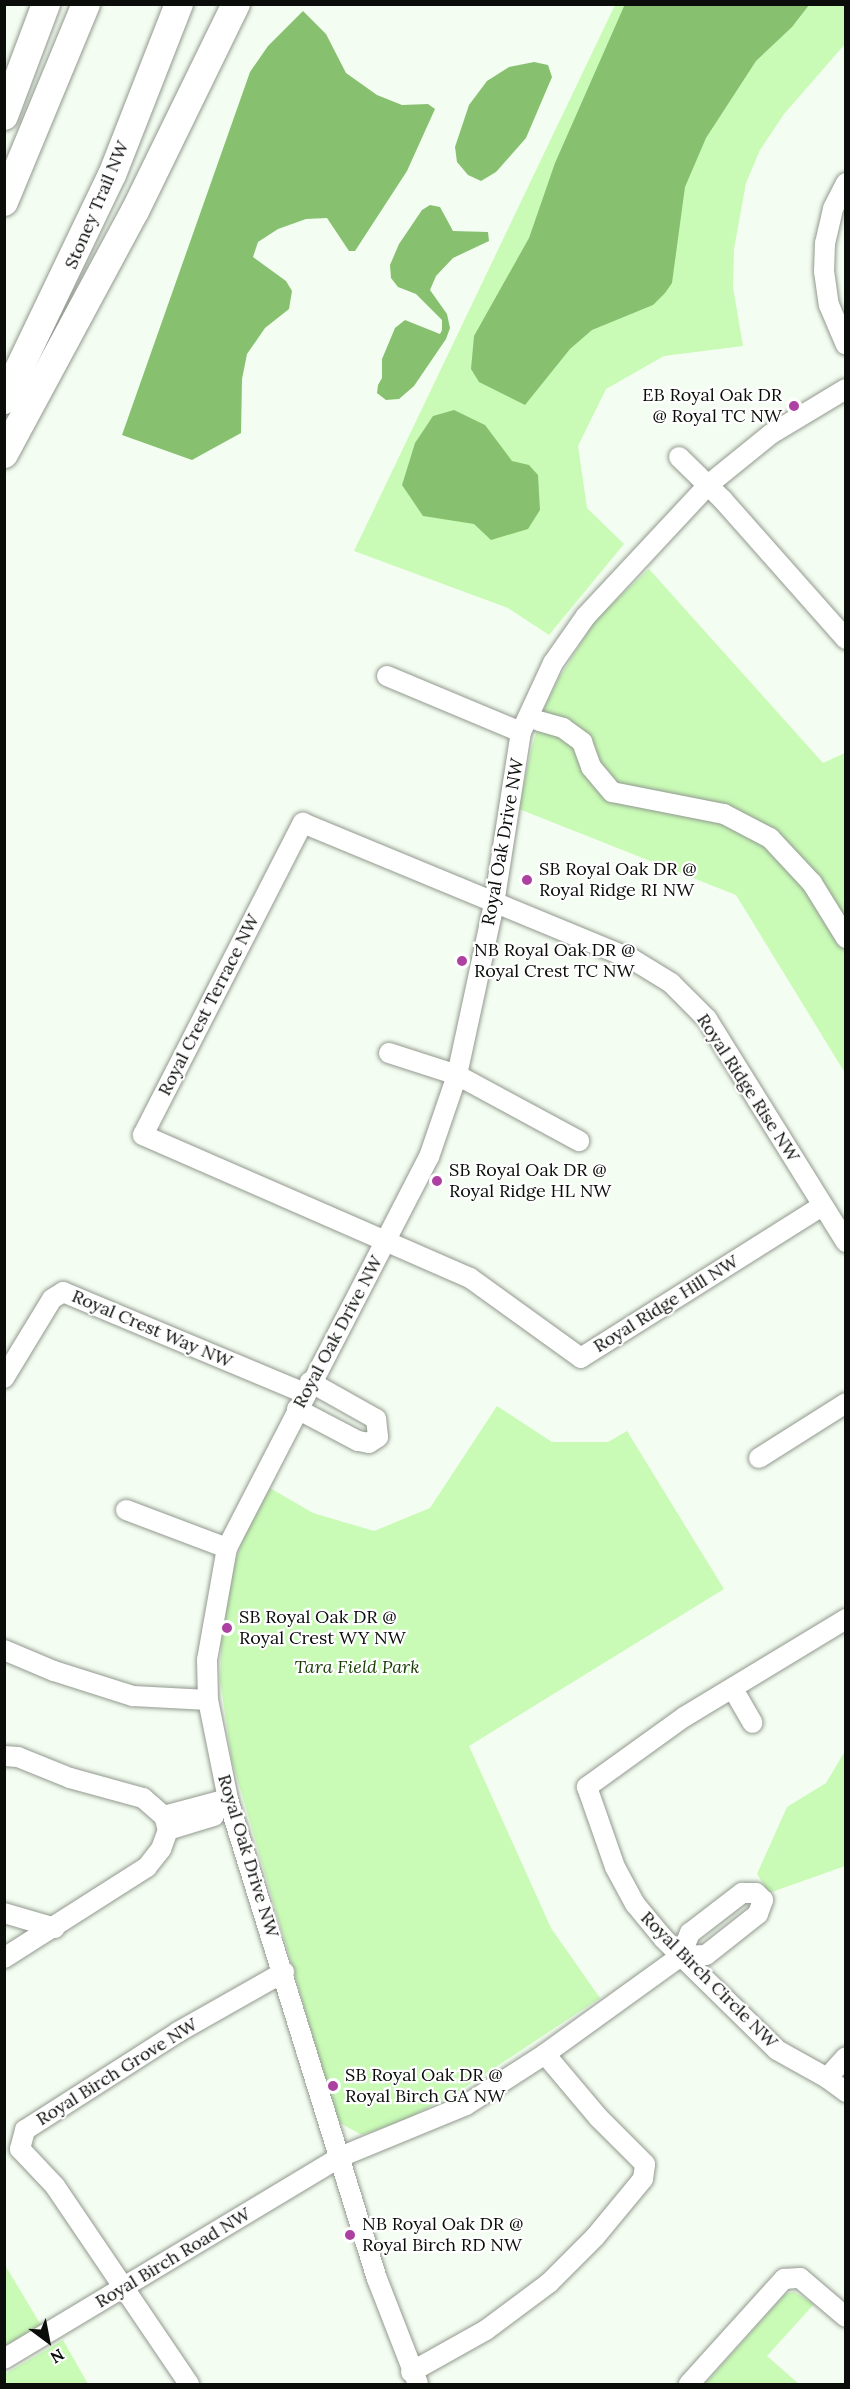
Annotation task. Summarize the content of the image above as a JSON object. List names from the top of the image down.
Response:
{
  "streets": {
    "highway": ["Stoney Trail NW"],
    "street": [
      "Royal Oak Drive NW",
      "Royal Crest Terrace NW",
      "Royal Ridge Rise NW",
      "Royal Ridge Hill NW",
      "Royal Crest Way NW",
      "Royal Birch Circle NW",
      "Royal Birch Grove NW",
      "Royal Birch Road NW"
    ]
  },
  "crossings": [
    ["Royal Oak Drive NW", "Royal Crest Terrace NW"],
    ["Royal Oak Drive NW", "Royal Ridge Rise NW"],
    ["Royal Oak Drive NW", "Royal Ridge Hill NW"],
    ["Royal Oak Drive NW", "Royal Crest Way NW"],
    ["Royal Oak Drive NW", "Royal Birch Grove NW"],
    ["Royal Oak Drive NW", "Royal Birch Road NW"],
    ["Royal Crest Terrace NW", "Royal Ridge Rise NW"],
    ["Royal Crest Terrace NW", "Royal Ridge Hill NW"],
    ["Royal Ridge Rise NW", "Royal Ridge Hill NW"],
    ["Royal Birch Circle NW", "Royal Birch Road NW"],
    ["Royal Birch Grove NW", "Royal Birch Road NW"]
  ],
  "parks": ["Tara Field Park"],
  "places": [
    "EB Royal Oak DR @ Royal TC NW",
    "SB Royal Oak DR @ Royal Ridge RI NW",
    "NB Royal Oak DR @ Royal Crest TC NW",
    "SB Royal Oak DR @ Royal Ridge HL NW",
    "SB Royal Oak DR @ Royal Crest WY NW",
    "SB Royal Oak DR @ Royal Birch GA NW",
    "NB Royal Oak DR @ Royal Birch RD NW"
  ],
  "north": "bottom right"
}
